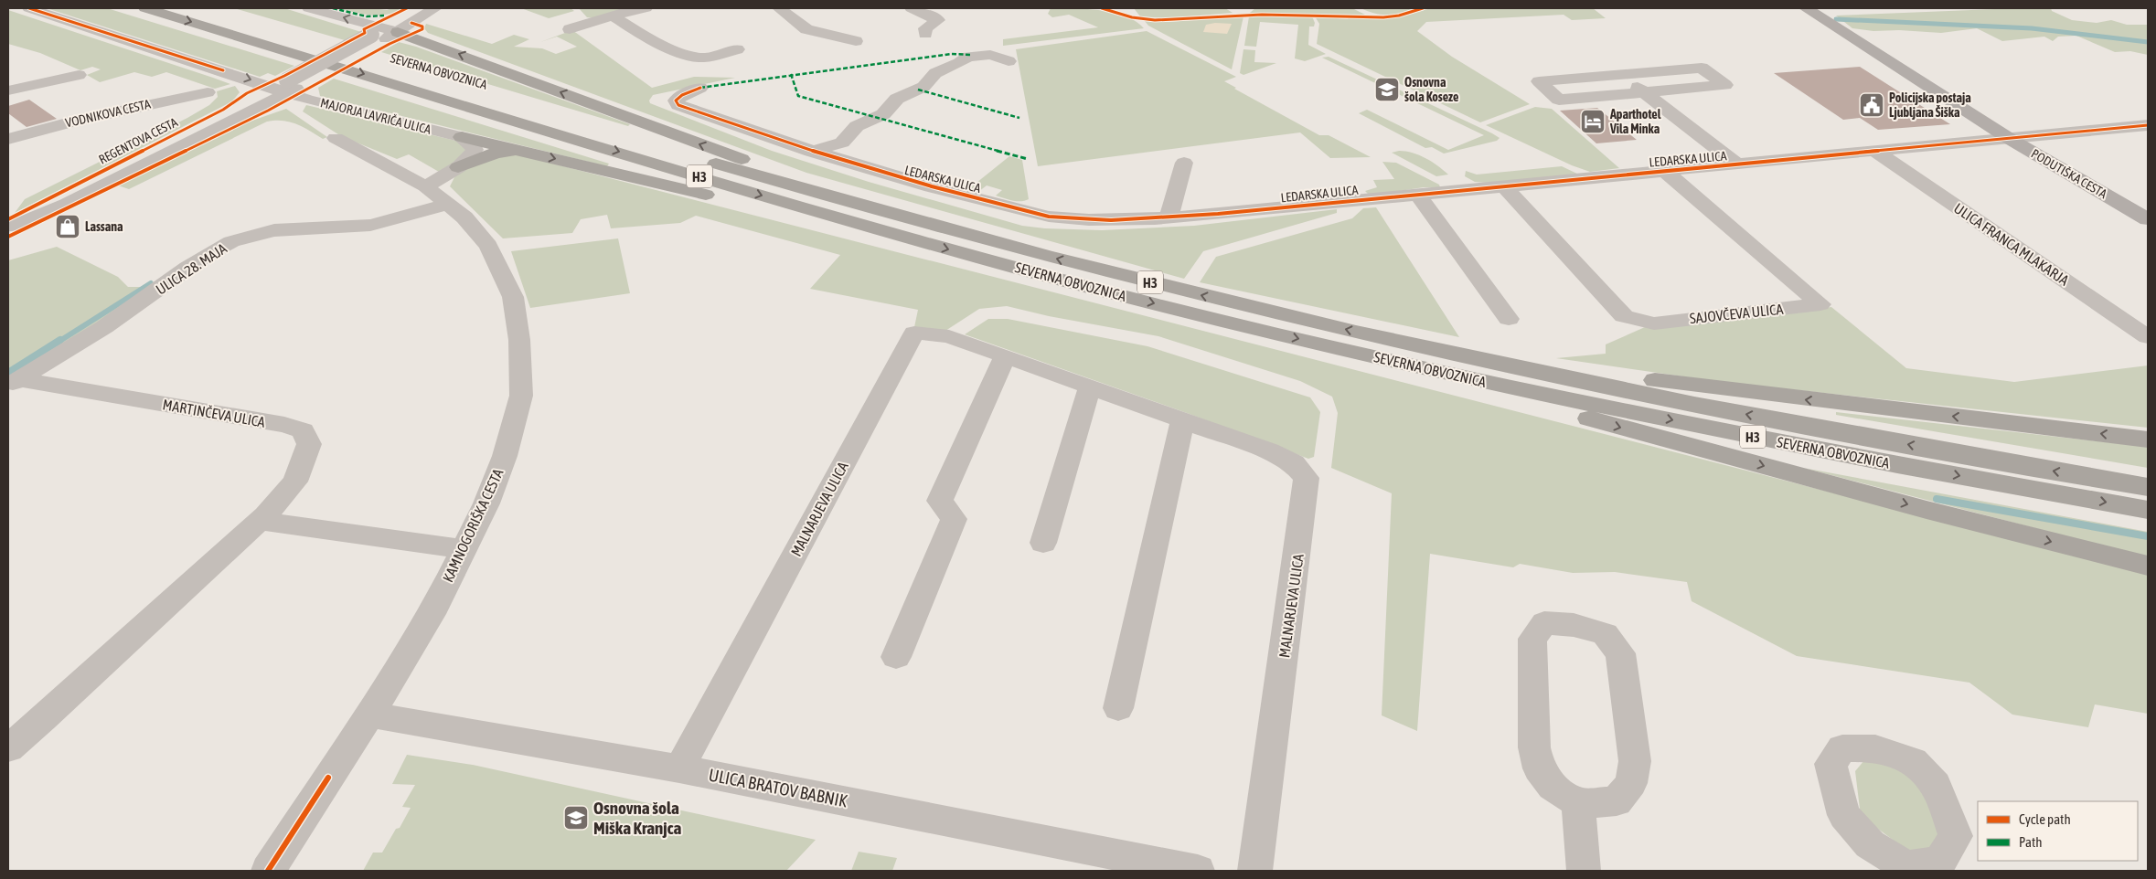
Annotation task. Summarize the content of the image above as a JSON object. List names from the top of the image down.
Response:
{
  "streets": {
    "highway": ["SEVERNA OBVOZNICA", "H3"],
    "main road": ["PODUTIŠKA CESTA"],
    "street": [
      "VODNIKOVA CESTA",
      "MAJORJA LAVRIČA ULICA",
      "REGENTOVA CESTA",
      "LEDARSKA ULICA",
      "ULICA FRANCA MLAKARJA",
      "ULICA 28. MAJA",
      "SAJOVČEVA ULICA",
      "MARTINČEVA ULICA",
      "MALNARJEVA ULICA",
      "KAMNOGORIŠKA CESTA",
      "ULICA BRATOV BABNIK"
    ]
  },
  "crossings": [
    ["MAJORJA LAVRIČA ULICA", "REGENTOVA CESTA"],
    ["LEDARSKA ULICA", "PODUTIŠKA CESTA"],
    ["LEDARSKA ULICA", "ULICA FRANCA MLAKARJA"],
    ["LEDARSKA ULICA", "SAJOVČEVA ULICA"],
    ["ULICA 28. MAJA", "MARTINČEVA ULICA"],
    ["ULICA 28. MAJA", "KAMNOGORIŠKA CESTA"],
    ["MALNARJEVA ULICA", "ULICA BRATOV BABNIK"],
    ["KAMNOGORIŠKA CESTA", "ULICA BRATOV BABNIK"]
  ],
  "one_way": ["MAJORJA LAVRIČA ULICA"],
  "places": {
    "school or university": ["Osnovna šola Koseze", "Osnovna šola Miška Kranjca"],
    "public building": ["Policijska postaja Ljubljana Šiška"],
    "hotel": ["Aparthotel Vila Minka"],
    "shop": ["Lassana"]
  },
  "legend": ["Cycle path", "Path"]
}
